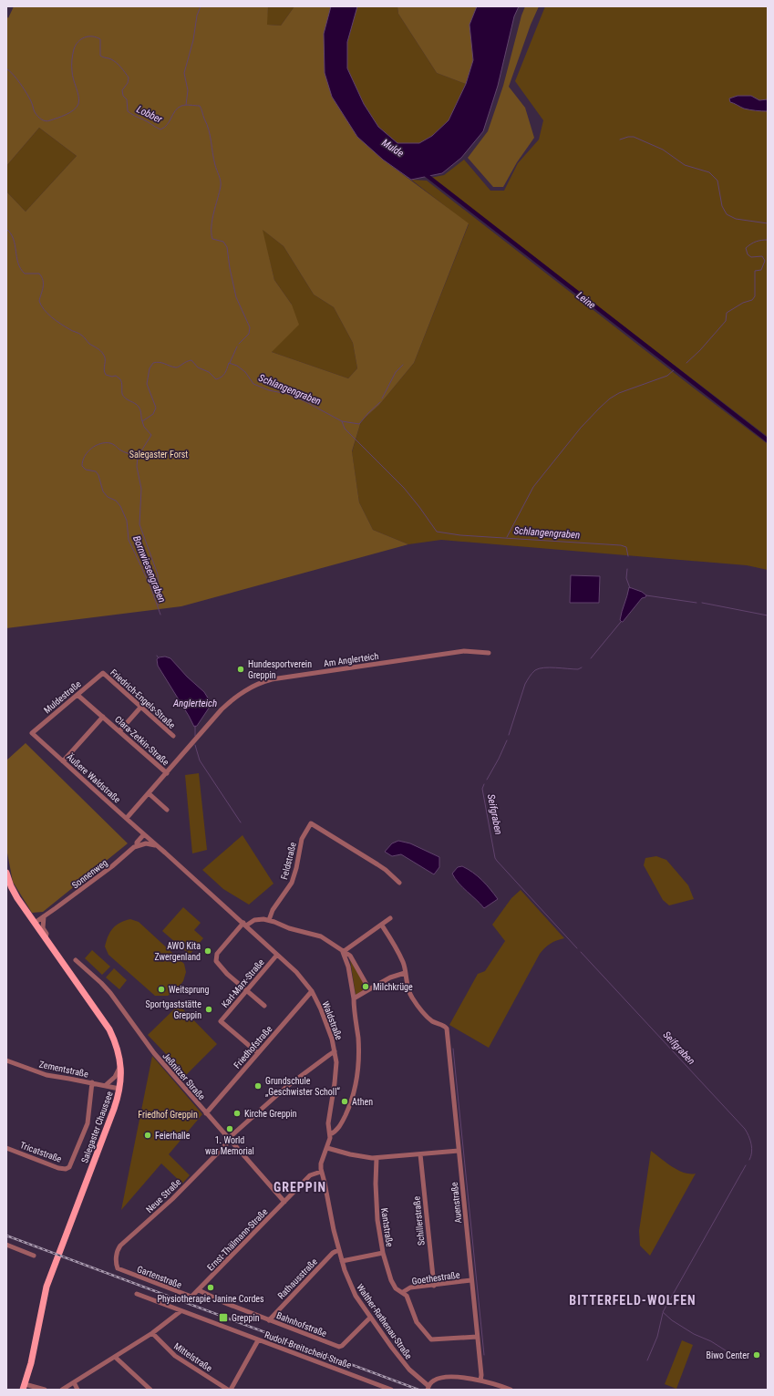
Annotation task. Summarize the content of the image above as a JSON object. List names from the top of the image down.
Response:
{
  "streets": {
    "main road": ["Salegaster Chaussee"],
    "street": [
      "Am Anglerteich",
      "Muldestraße",
      "Friedrich-Engels-Straße",
      "Clara-Zetkin-Straße",
      "Äußere Waldstraße",
      "Feldstraße",
      "Sonnenweg",
      "Karl-Marx-Straße",
      "Waldstraße",
      "Friedhofstraße",
      "Zementstraße",
      "Jeßnitzer Straße",
      "Tricatstraße",
      "Neue Straße",
      "Auenstraße",
      "Schillerstraße",
      "Kantstraße",
      "Ernst-Thälmann-Straße",
      "Gartenstraße",
      "Goethestraße",
      "Rathausstraße",
      "Walther-Rathenau-Straße",
      "Bahnhofstraße",
      "Rudolf-Breitscheid-Straße",
      "Mittelstraße"
    ]
  },
  "crossings": [
    ["Am Anglerteich", "Clara-Zetkin-Straße"],
    ["Muldestraße", "Friedrich-Engels-Straße"],
    ["Muldestraße", "Clara-Zetkin-Straße"],
    ["Muldestraße", "Äußere Waldstraße"],
    ["Clara-Zetkin-Straße", "Äußere Waldstraße"],
    ["Äußere Waldstraße", "Waldstraße"],
    ["Sonnenweg", "Salegaster Chaussee"],
    ["Karl-Marx-Straße", "Waldstraße"],
    ["Karl-Marx-Straße", "Friedhofstraße"],
    ["Waldstraße", "Friedhofstraße"],
    ["Waldstraße", "Neue Straße"],
    ["Waldstraße", "Ernst-Thälmann-Straße"],
    ["Waldstraße", "Walther-Rathenau-Straße"],
    ["Friedhofstraße", "Jeßnitzer Straße"],
    ["Zementstraße", "Salegaster Chaussee"],
    ["Zementstraße", "Tricatstraße"],
    ["Jeßnitzer Straße", "Neue Straße"],
    ["Jeßnitzer Straße", "Ernst-Thälmann-Straße"],
    ["Neue Straße", "Gartenstraße"],
    ["Auenstraße", "Kantstraße"],
    ["Auenstraße", "Goethestraße"],
    ["Auenstraße", "Walther-Rathenau-Straße"],
    ["Schillerstraße", "Goethestraße"],
    ["Kantstraße", "Goethestraße"],
    ["Ernst-Thälmann-Straße", "Gartenstraße"],
    ["Ernst-Thälmann-Straße", "Walther-Rathenau-Straße"],
    ["Ernst-Thälmann-Straße", "Bahnhofstraße"],
    ["Gartenstraße", "Bahnhofstraße"],
    ["Rathausstraße", "Walther-Rathenau-Straße"],
    ["Rathausstraße", "Bahnhofstraße"],
    ["Walther-Rathenau-Straße", "Bahnhofstraße"]
  ],
  "districts": ["GREPPIN", "BITTERFELD-WOLFEN"],
  "water": [
    "Lobber",
    "Mulde",
    "Leine",
    "Schlangengraben",
    "Bornwiesengraben",
    "Anglerteich",
    "Seifgraben"
  ],
  "parks": ["Salegaster Forst", "Friedhof Greppin"],
  "places": {
    "other": [
      "Hundesportverein Greppin",
      "AWO Kita Zwergenland",
      "Milchkrüge",
      "Weitsprung",
      "Sportgaststätte Greppin",
      "Grundschule „Geschwister Scholl“",
      "Athen",
      "Kirche Greppin",
      "1. World war Memorial",
      "Feierhalle",
      "Physiotherapie Janine Cordes",
      "Biwo Center"
    ],
    "transit": ["Greppin"]
  }
}
